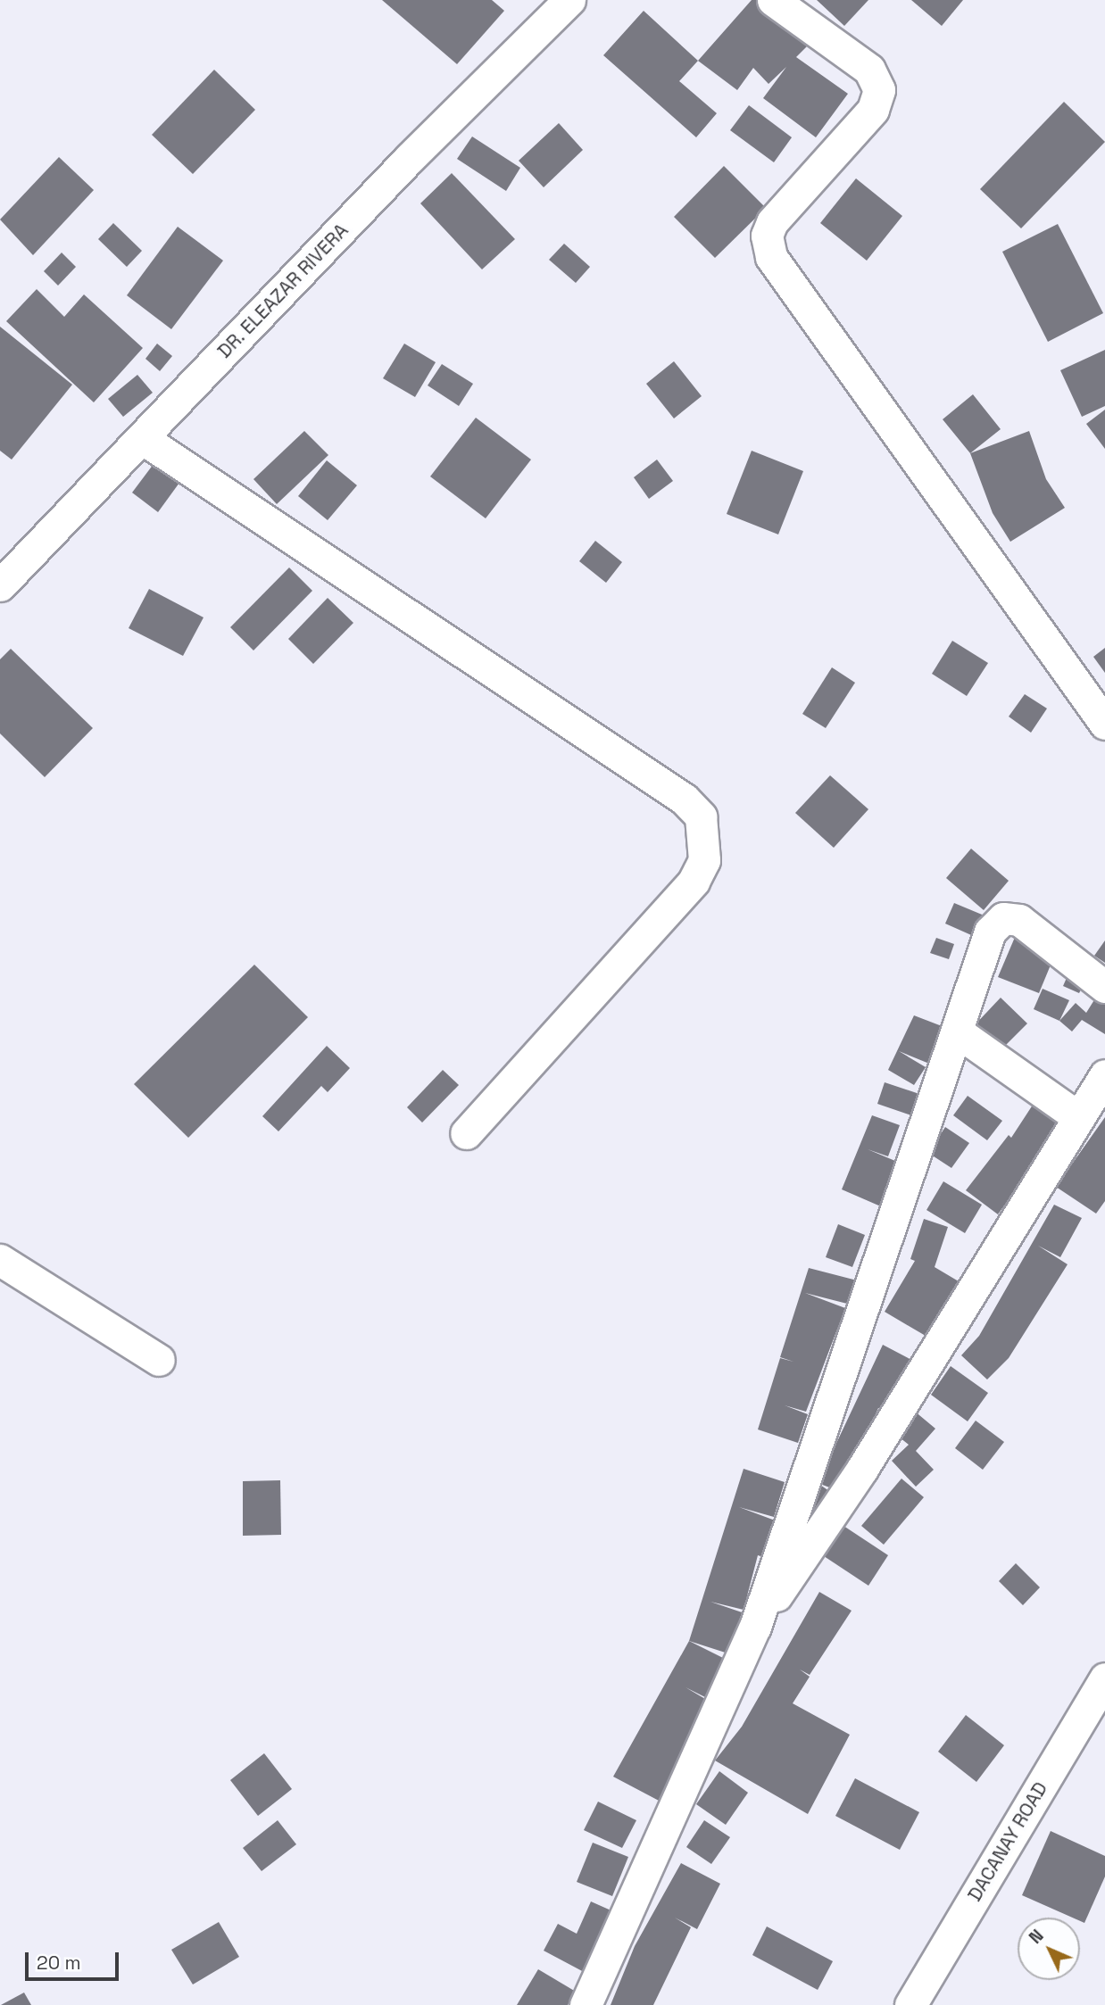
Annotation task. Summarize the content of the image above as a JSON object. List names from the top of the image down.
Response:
{
  "streets": {
    "street": ["DR. ELEAZAR RIVERA", "DACANAY ROAD"]
  },
  "scale_bar": "20 m",
  "north": "top left"
}
